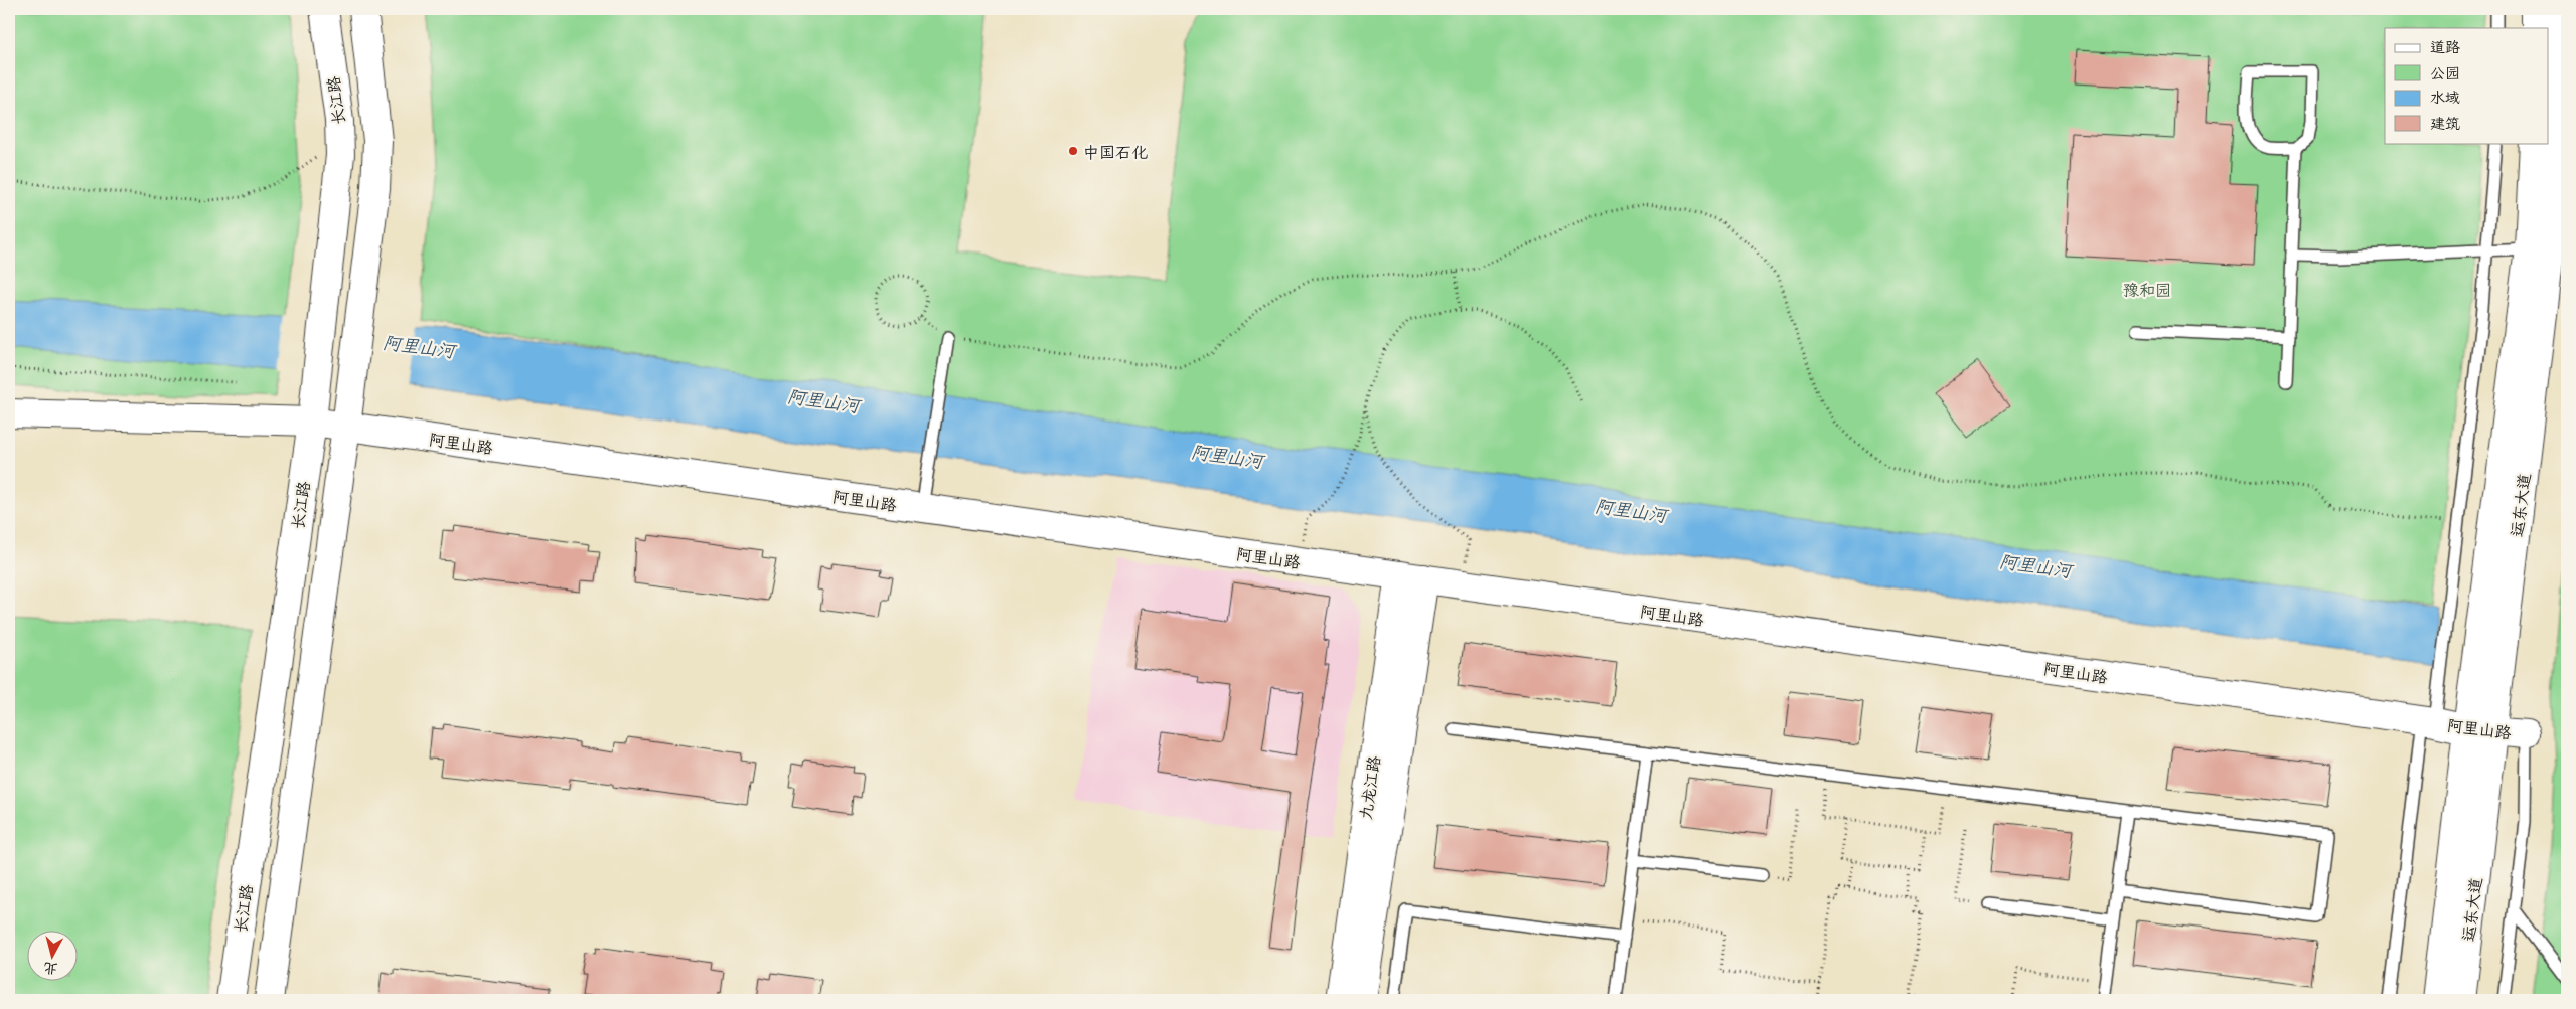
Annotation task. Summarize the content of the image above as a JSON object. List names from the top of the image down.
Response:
{
  "streets": {
    "street": [
      "长江路",
      "阿里山路",
      "运东大道",
      "九龙江路"
    ]
  },
  "crossings": [
    ["长江路", "阿里山路"],
    ["阿里山路", "运东大道"],
    ["阿里山路", "九龙江路"]
  ],
  "water": ["阿里山河"],
  "parks": ["豫和园"],
  "places": ["中国石化"],
  "legend": [
    "道路",
    "公园",
    "水域",
    "建筑"
  ],
  "north": "bottom"
}
